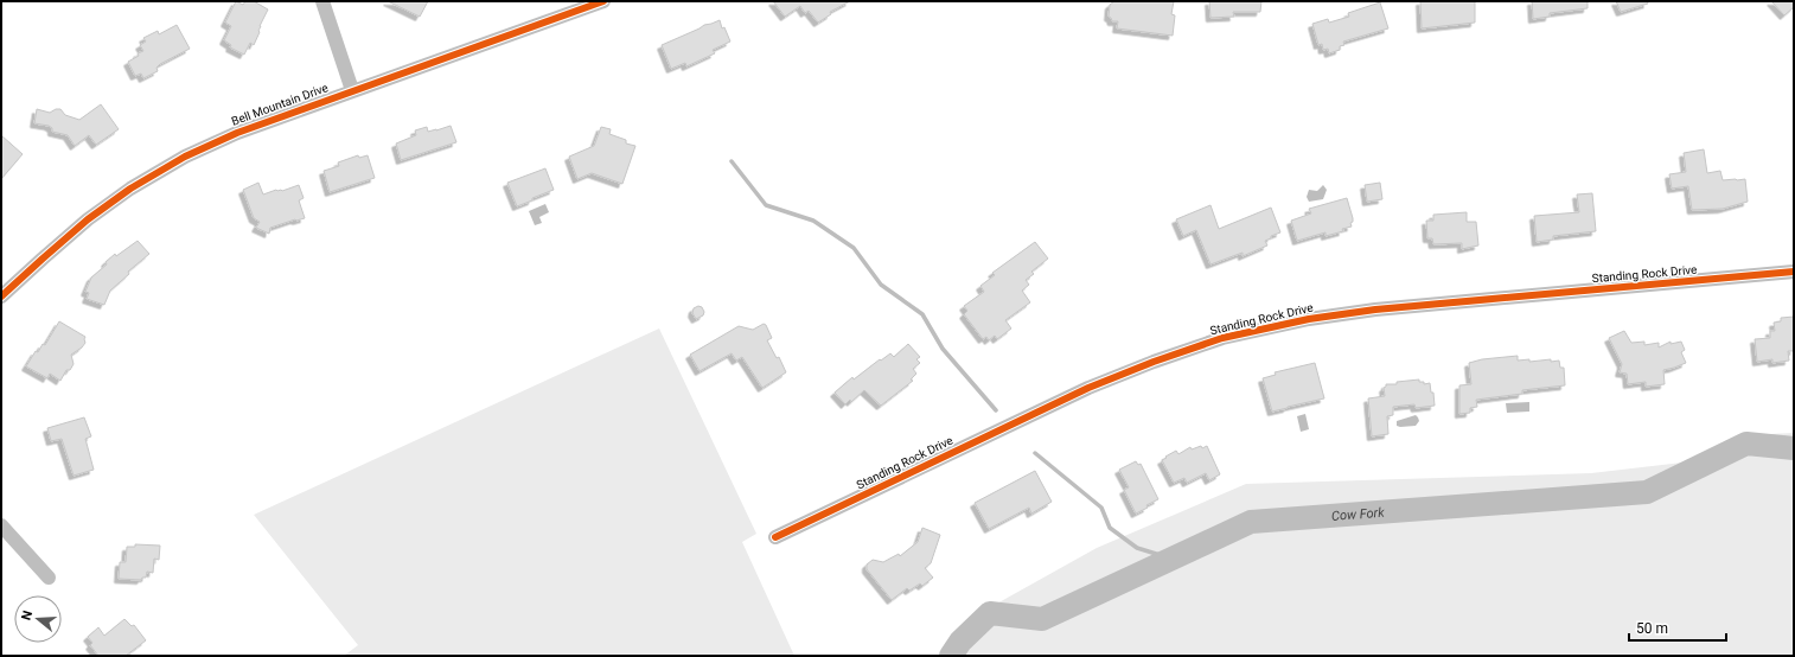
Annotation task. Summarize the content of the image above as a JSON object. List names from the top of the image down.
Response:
{
  "streets": {
    "street": ["Bell Mountain Drive", "Standing Rock Drive"]
  },
  "water": ["Cow Fork"],
  "scale_bar": "50 m",
  "north": "left"
}
